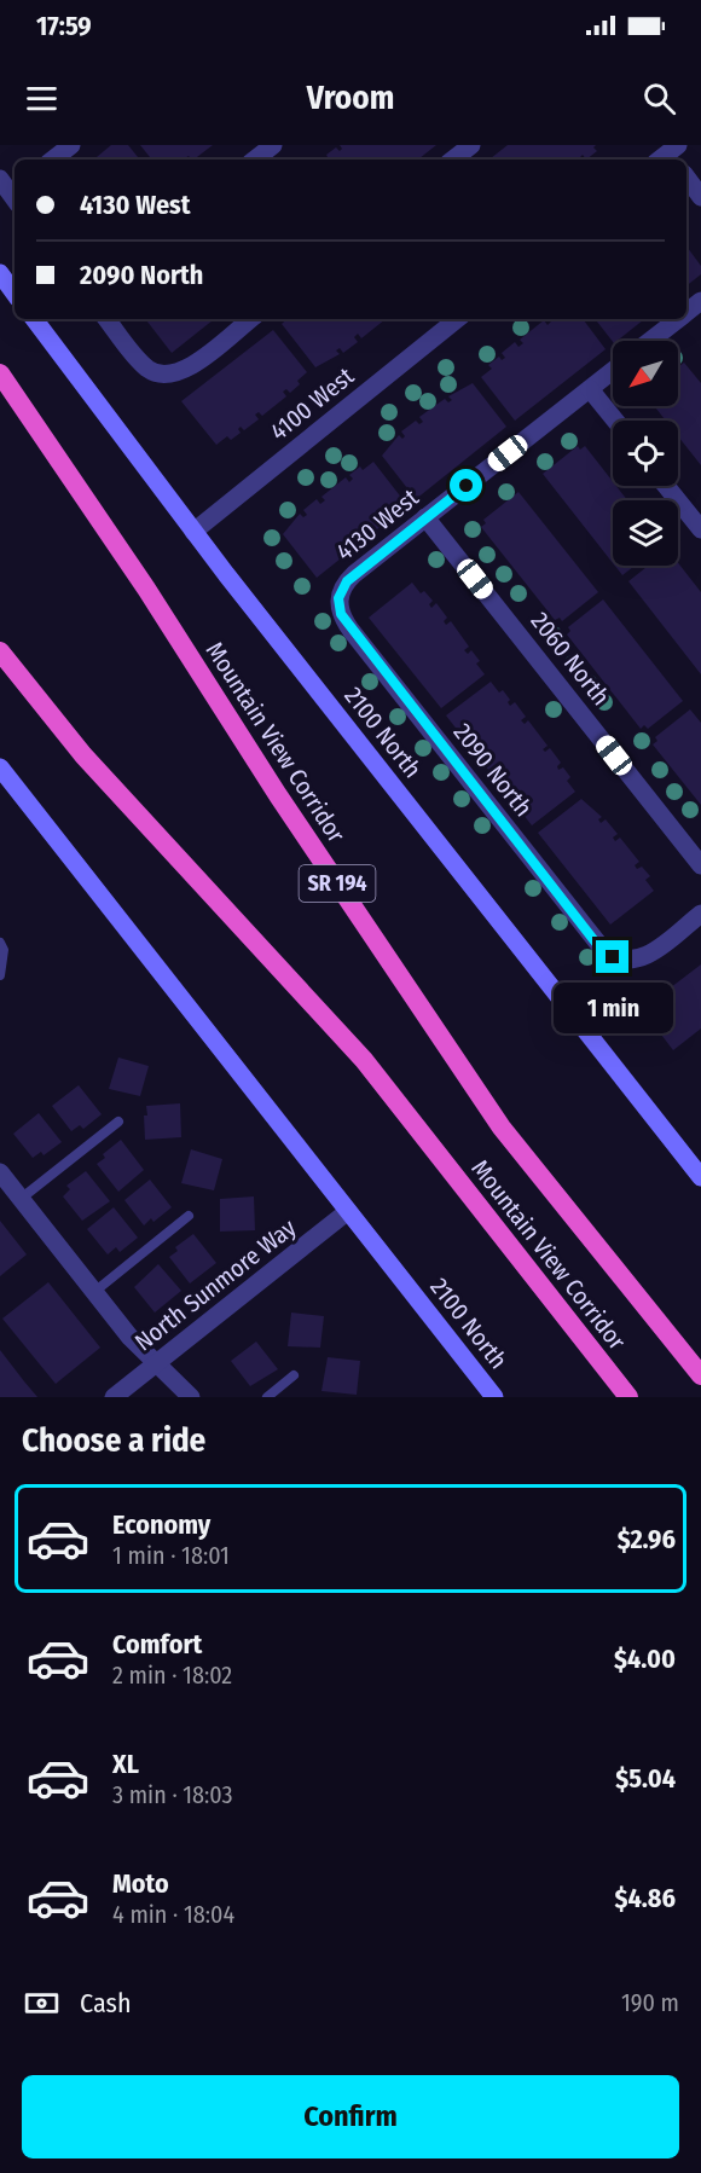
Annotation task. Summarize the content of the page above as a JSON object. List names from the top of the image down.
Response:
{
  "streets": {
    "highway": ["Mountain View Corridor", "SR 194"],
    "main road": ["2100 North"],
    "street": [
      "4100 West",
      "4130 West",
      "2060 North",
      "2090 North",
      "North Sunmore Way"
    ]
  },
  "crossings": [
    ["4100 West", "2100 North"],
    ["4130 West", "2060 North"],
    ["4130 West", "2090 North"],
    ["2100 North", "North Sunmore Way"]
  ],
  "north": "bottom left",
  "page": {
    "status": "17:59",
    "header": "Vroom",
    "banner": ["4130 West", "2090 North"],
    "bubble": "1 min",
    "heading": "Choose a ride",
    "list": [
      {
        "name": "Economy",
        "note": "1 min · 18:01",
        "value": "$2.96"
      },
      {
        "name": "Comfort",
        "note": "2 min · 18:02",
        "value": "$4.00"
      },
      {
        "name": "XL",
        "note": "3 min · 18:03",
        "value": "$5.04"
      },
      {
        "name": "Moto",
        "note": "4 min · 18:04",
        "value": "$4.86"
      }
    ],
    "pay": ["Cash", "190 m"],
    "buttons": "Confirm"
  }
}
